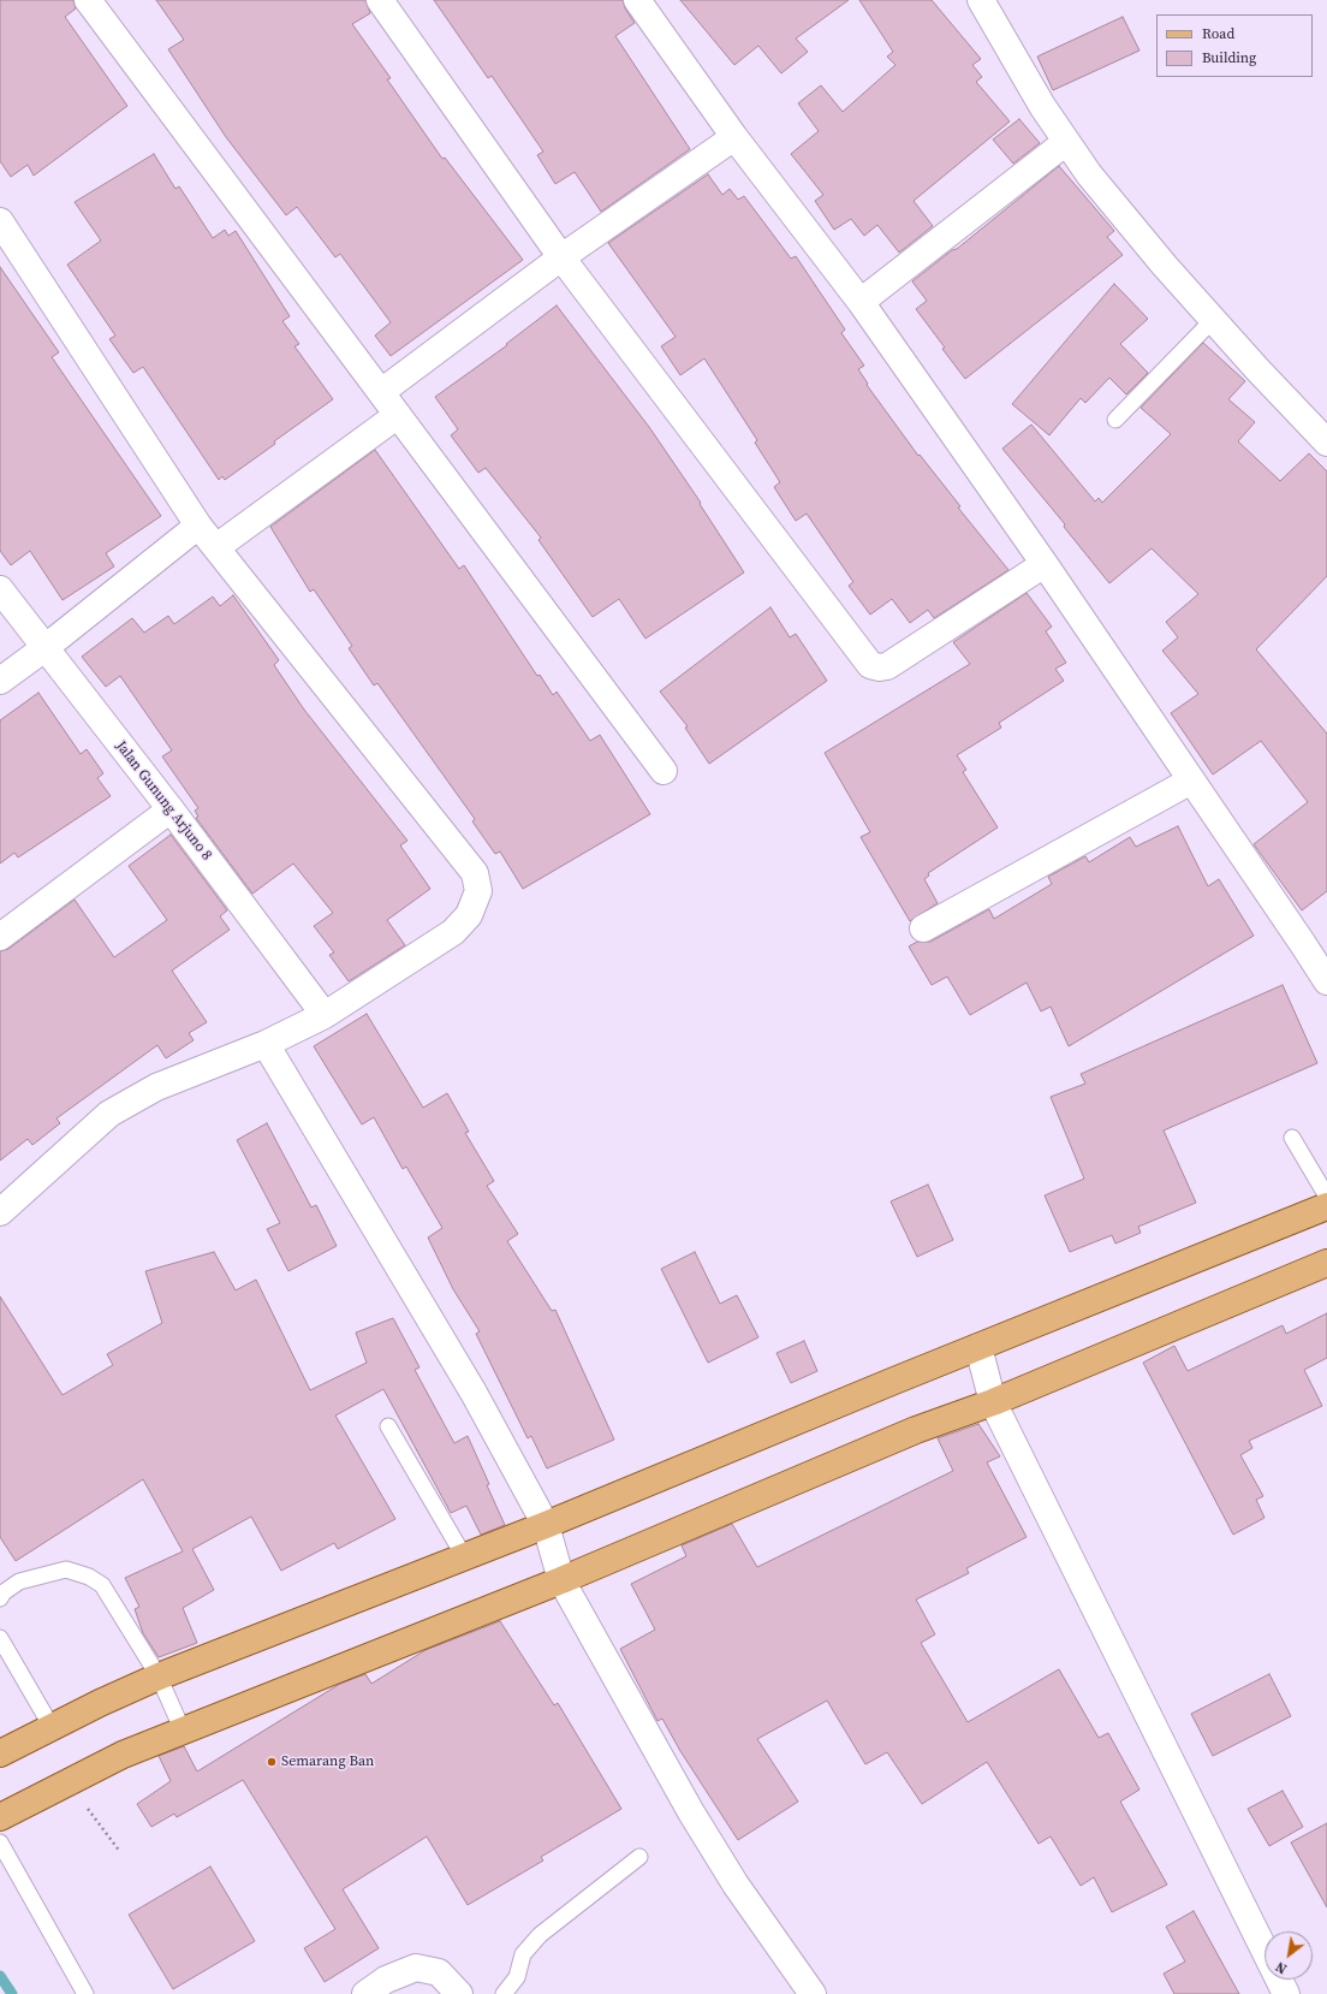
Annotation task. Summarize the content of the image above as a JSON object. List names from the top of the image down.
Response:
{
  "streets": {
    "street": ["Jalan Gunung Arjuno 8"]
  },
  "places": ["Semarang Ban"],
  "legend": ["Road", "Building"],
  "north": "bottom left"
}
